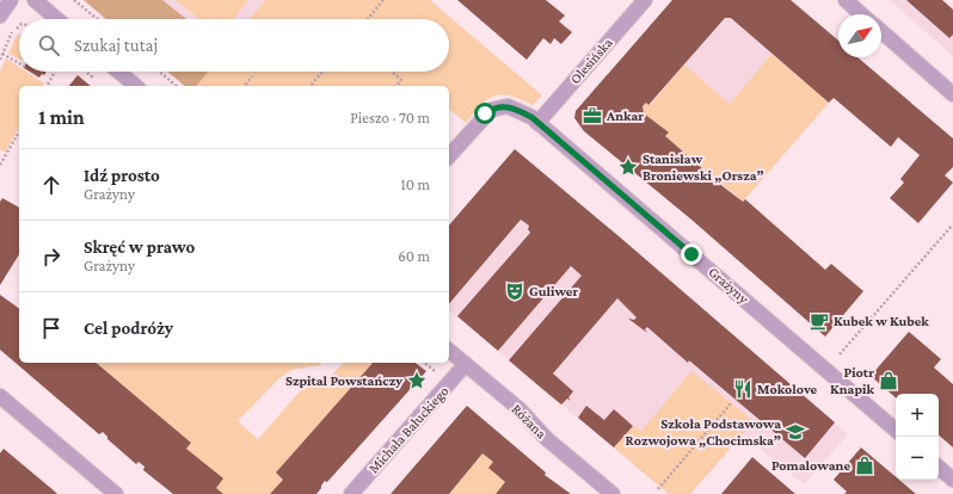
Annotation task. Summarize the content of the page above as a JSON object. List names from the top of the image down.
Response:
{
  "streets": {
    "street": [
      "Olesińska",
      "Grażyny",
      "Różana",
      "Michała Bałuckiego"
    ]
  },
  "crossings": [
    ["Olesińska", "Grażyny"],
    ["Różana", "Michała Bałuckiego"]
  ],
  "places": {
    "office": ["Ankar"],
    "place": ["Stanisław Broniewski „Orsza”", "Szpital Powstańczy"],
    "theatre": ["Guliwer"],
    "cafe": ["Kubek w Kubek"],
    "shop": ["Piotr Knapik", "Pomalowane"],
    "restaurant": ["Mokolove"],
    "school or university": ["Szkoła Podstawowa Rozwojowa „Chocimska”"]
  },
  "north": "top right",
  "page": {
    "search": "Szukaj tutaj",
    "heading": ["1 min", "Pieszo · 70 m"],
    "list": [
      ["Idź prosto", "Grażyny", "10 m"],
      ["Skręć w prawo", "Grażyny", "60 m"],
      "Cel podróży"
    ],
    "map_buttons": ["+", "−"]
  }
}
